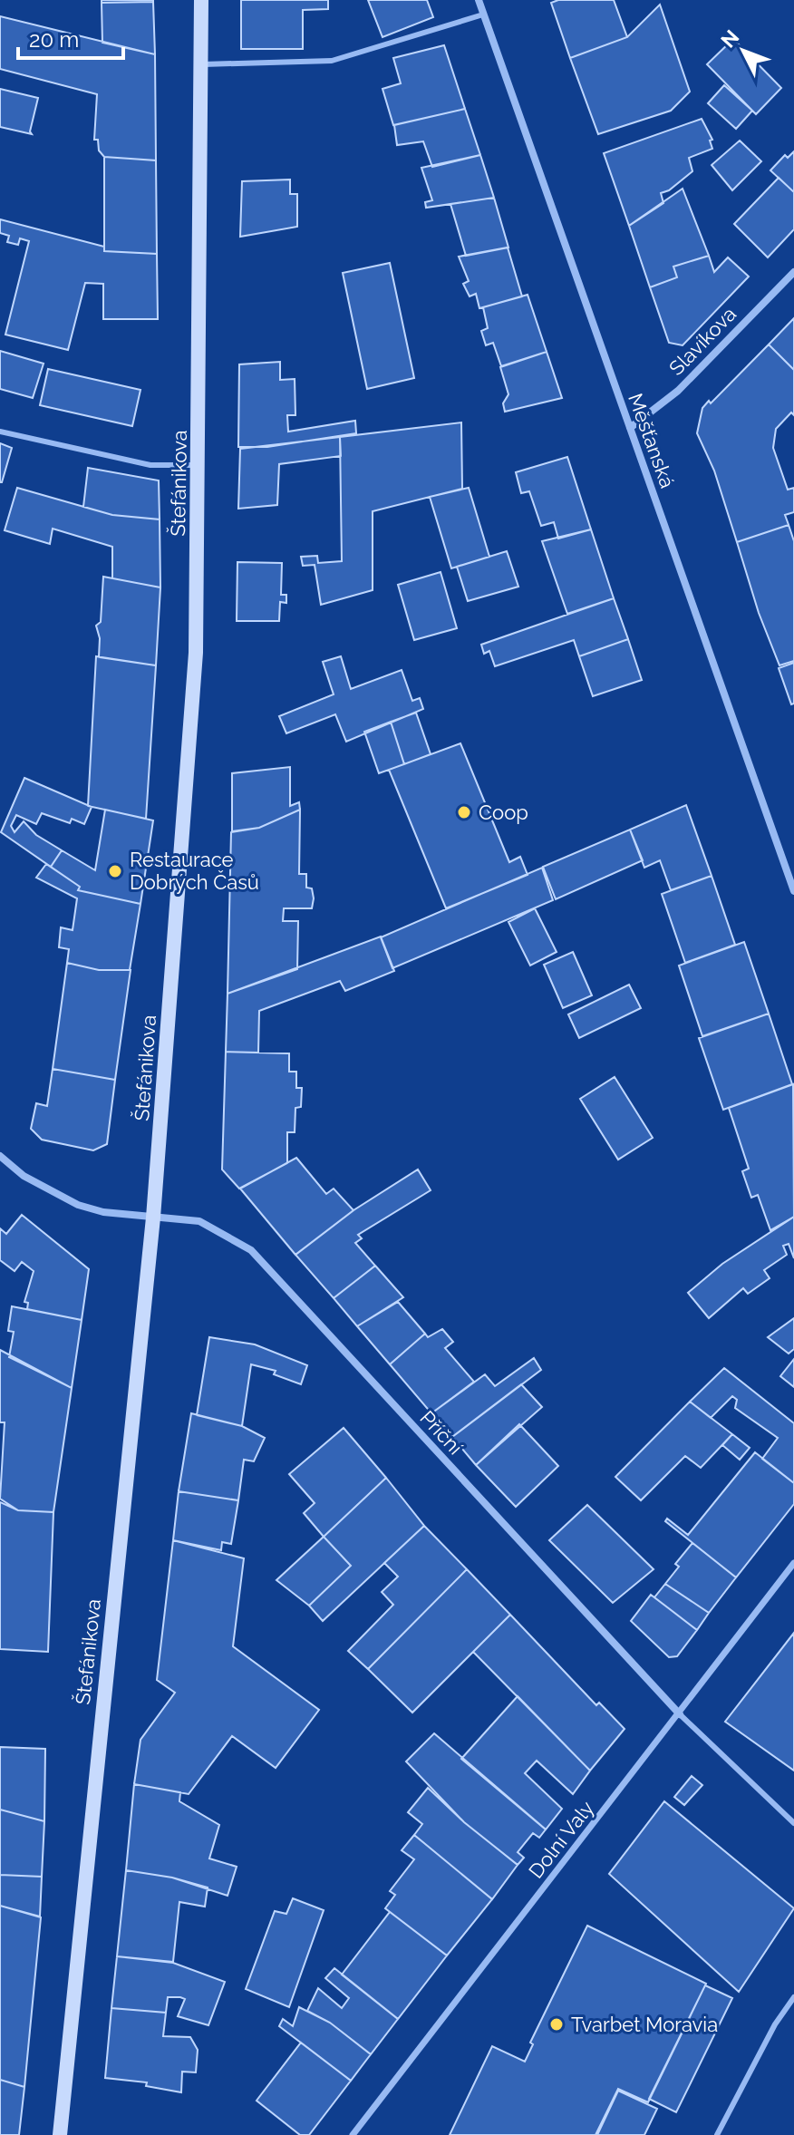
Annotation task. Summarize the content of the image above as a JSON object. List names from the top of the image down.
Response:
{
  "streets": {
    "main road": ["Štefánikova"],
    "street": [
      "Slavíkova",
      "Měšťanská",
      "Příční",
      "Dolní Valy"
    ]
  },
  "crossings": [
    ["Slavíkova", "Měšťanská"],
    ["Štefánikova", "Příční"],
    ["Příční", "Dolní Valy"]
  ],
  "places": ["Coop", "Restaurace Dobrých Časů", "Tvarbet Moravia"],
  "scale_bar": "20 m",
  "north": "top left"
}
